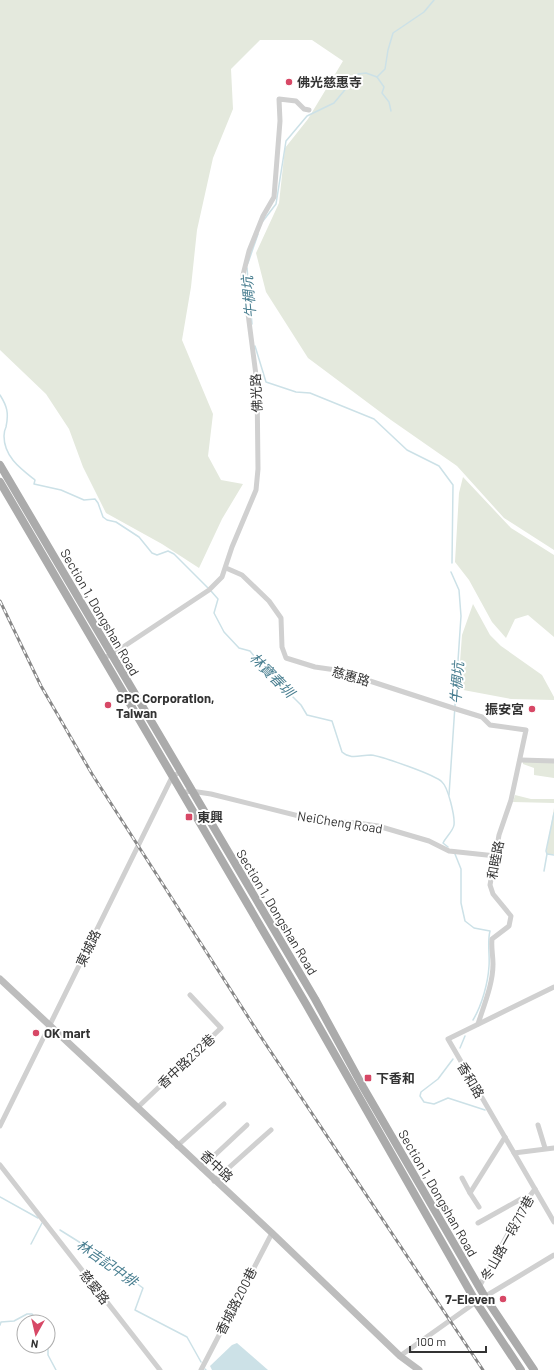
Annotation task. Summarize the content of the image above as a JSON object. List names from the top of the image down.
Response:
{
  "streets": {
    "main road": ["Section 1, Dongshan Road"],
    "street": [
      "佛光路",
      "慈惠路",
      "NeiCheng Road",
      "和睦路",
      "東城路",
      "香中路232巷",
      "香和路",
      "香中路",
      "冬山路一段717巷",
      "慈愛路",
      "香城路200巷"
    ]
  },
  "crossings": [
    ["佛光路", "Section 1, Dongshan Road"],
    ["佛光路", "慈惠路"],
    ["Section 1, Dongshan Road", "NeiCheng Road"],
    ["Section 1, Dongshan Road", "東城路"],
    ["Section 1, Dongshan Road", "冬山路一段717巷"],
    ["慈惠路", "和睦路"],
    ["NeiCheng Road", "和睦路"],
    ["和睦路", "香和路"],
    ["東城路", "香中路"],
    ["香中路232巷", "香中路"],
    ["香和路", "冬山路一段717巷"],
    ["香中路", "香城路200巷"]
  ],
  "water": ["牛椆坑", "林寶春圳", "林吉記中排"],
  "places": {
    "other": [
      "佛光慈惠寺",
      "CPC Corporation, Taiwan",
      "振安宮",
      "OK mart",
      "7-Eleven"
    ],
    "transit": ["東興", "下香和"]
  },
  "scale_bar": "100 m",
  "north": "bottom"
}
